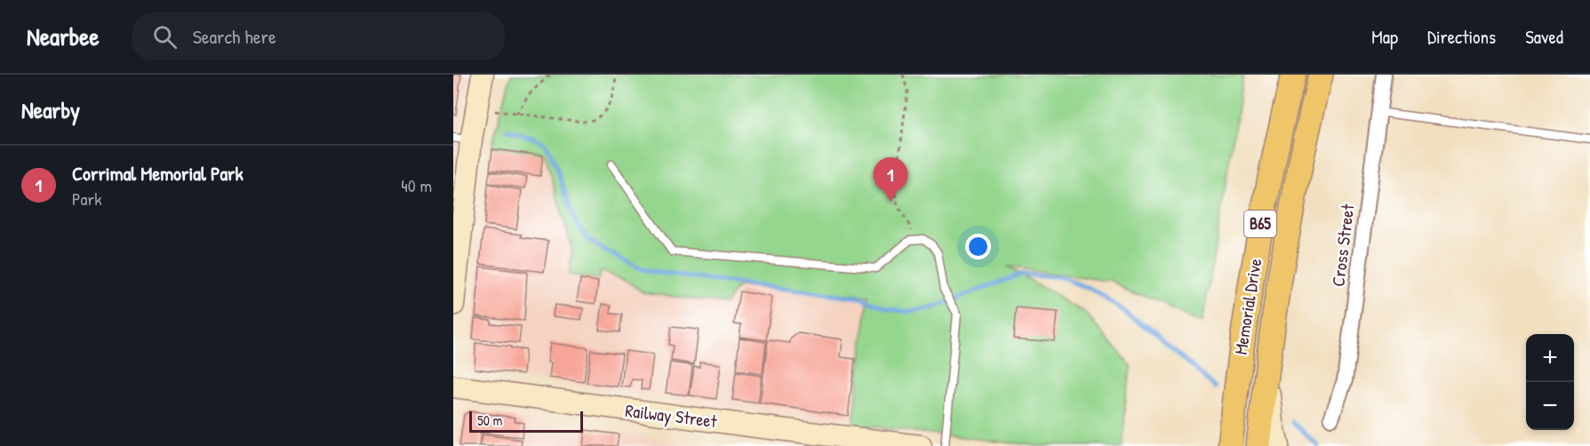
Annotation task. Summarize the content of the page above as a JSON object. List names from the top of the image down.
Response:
{
  "streets": {
    "main road": ["B65", "Memorial Drive", "Railway Street"],
    "street": ["Cross Street"]
  },
  "scale_bar": "50 m",
  "page": {
    "header": "Nearbee",
    "search": "Search here",
    "nav": ["Map", "Directions", "Saved"],
    "heading": "Nearby",
    "list": [
      {
        "mark": "1",
        "name": "Corrimal Memorial Park",
        "note": "Park",
        "value": "40 m"
      }
    ],
    "pins": "1",
    "map_buttons": ["+", "−"],
    "scale": "50 m"
  }
}
